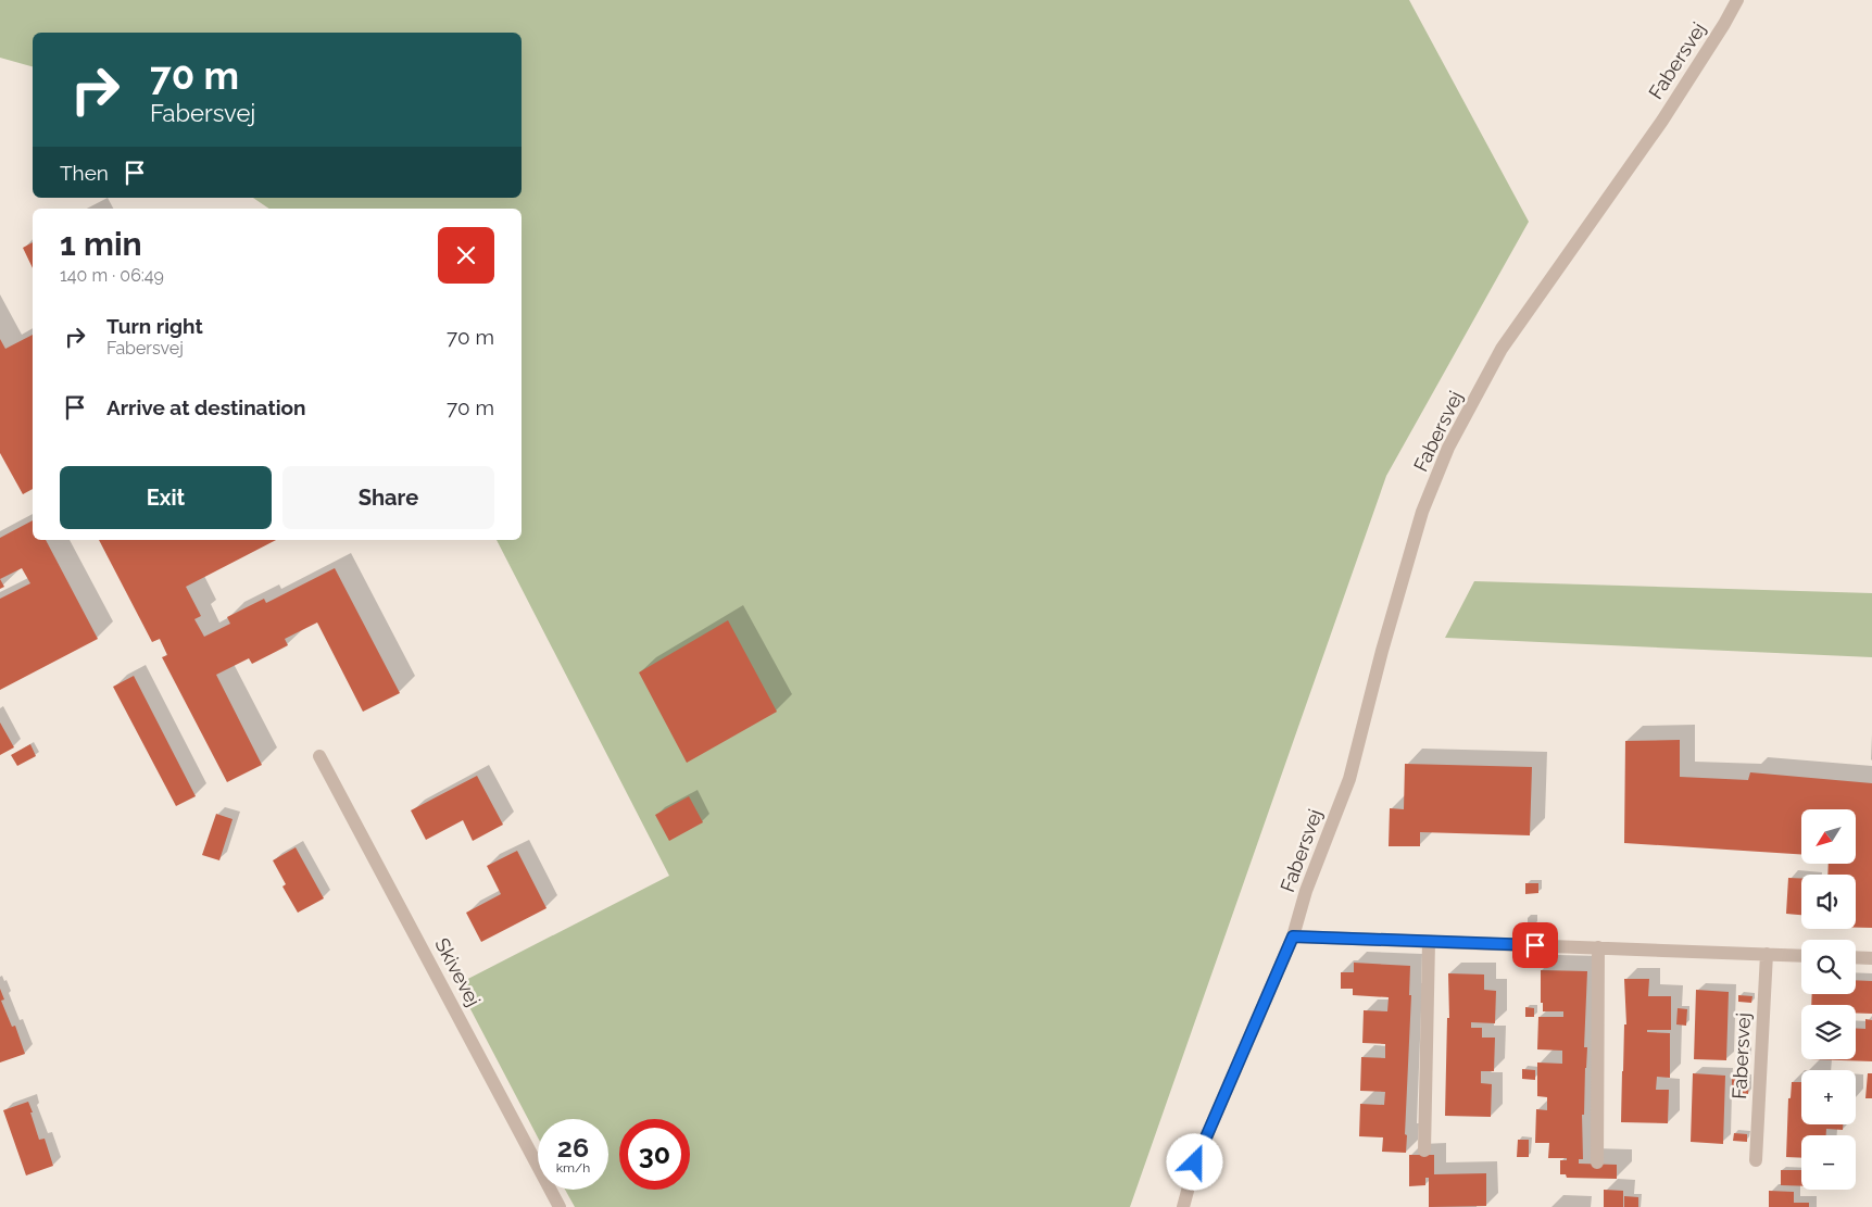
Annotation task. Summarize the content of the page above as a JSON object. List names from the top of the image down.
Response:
{
  "streets": {
    "street": ["Fabersvej", "Skivevej"]
  },
  "north": "bottom left",
  "page": {
    "turn": ["70 m", "Fabersvej"],
    "then": "Then",
    "heading": ["1 min", "140 m · 06:49"],
    "list": [
      {
        "name": "Turn right",
        "note": "Fabersvej",
        "value": "70 m"
      },
      {
        "name": "Arrive at destination",
        "value": "70 m"
      }
    ],
    "buttons": ["Exit", "Share"],
    "map_buttons": ["+", "−"],
    "speed": "26 km/h",
    "limit": "30"
  }
}
